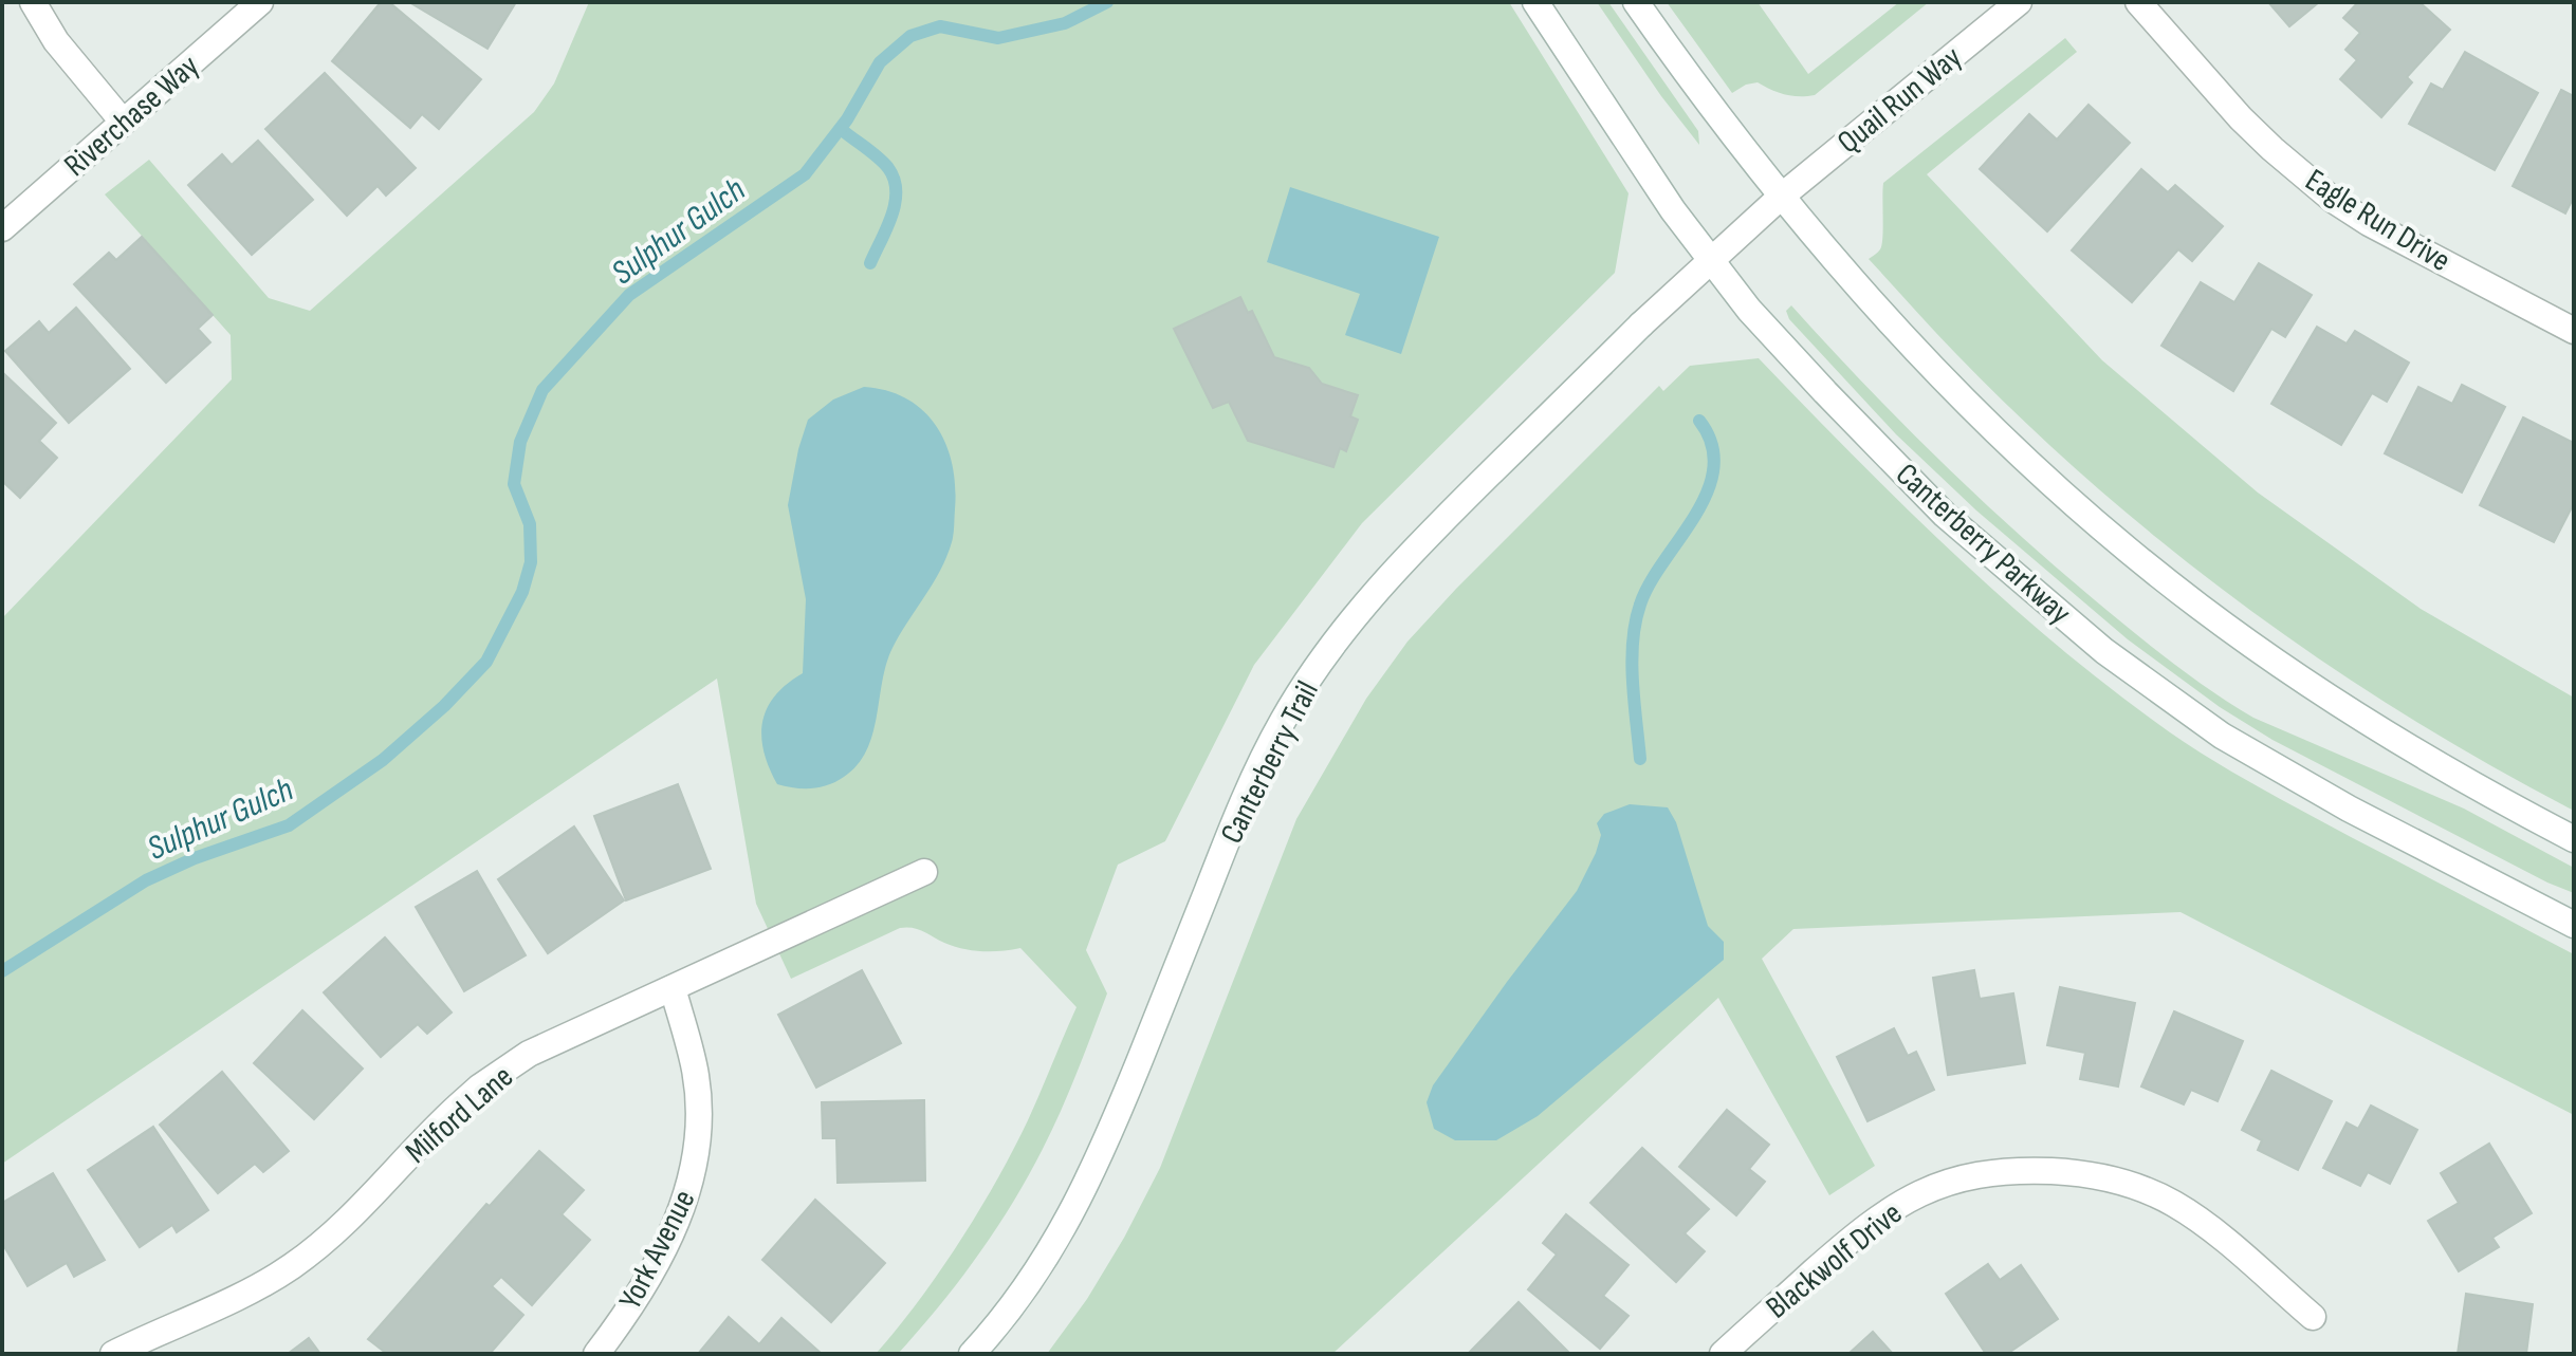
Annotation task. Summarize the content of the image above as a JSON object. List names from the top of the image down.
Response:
{
  "streets": {
    "street": [
      "Quail Run Way",
      "Riverchase Way",
      "Eagle Run Drive",
      "Canterberry Parkway",
      "Canterberry Trail",
      "Milford Lane",
      "York Avenue",
      "Blackwolf Drive"
    ]
  },
  "crossings": [
    ["Quail Run Way", "Canterberry Trail"],
    ["Canterberry Parkway", "Canterberry Trail"],
    ["Milford Lane", "York Avenue"]
  ],
  "water": ["Sulphur Gulch"]
}
